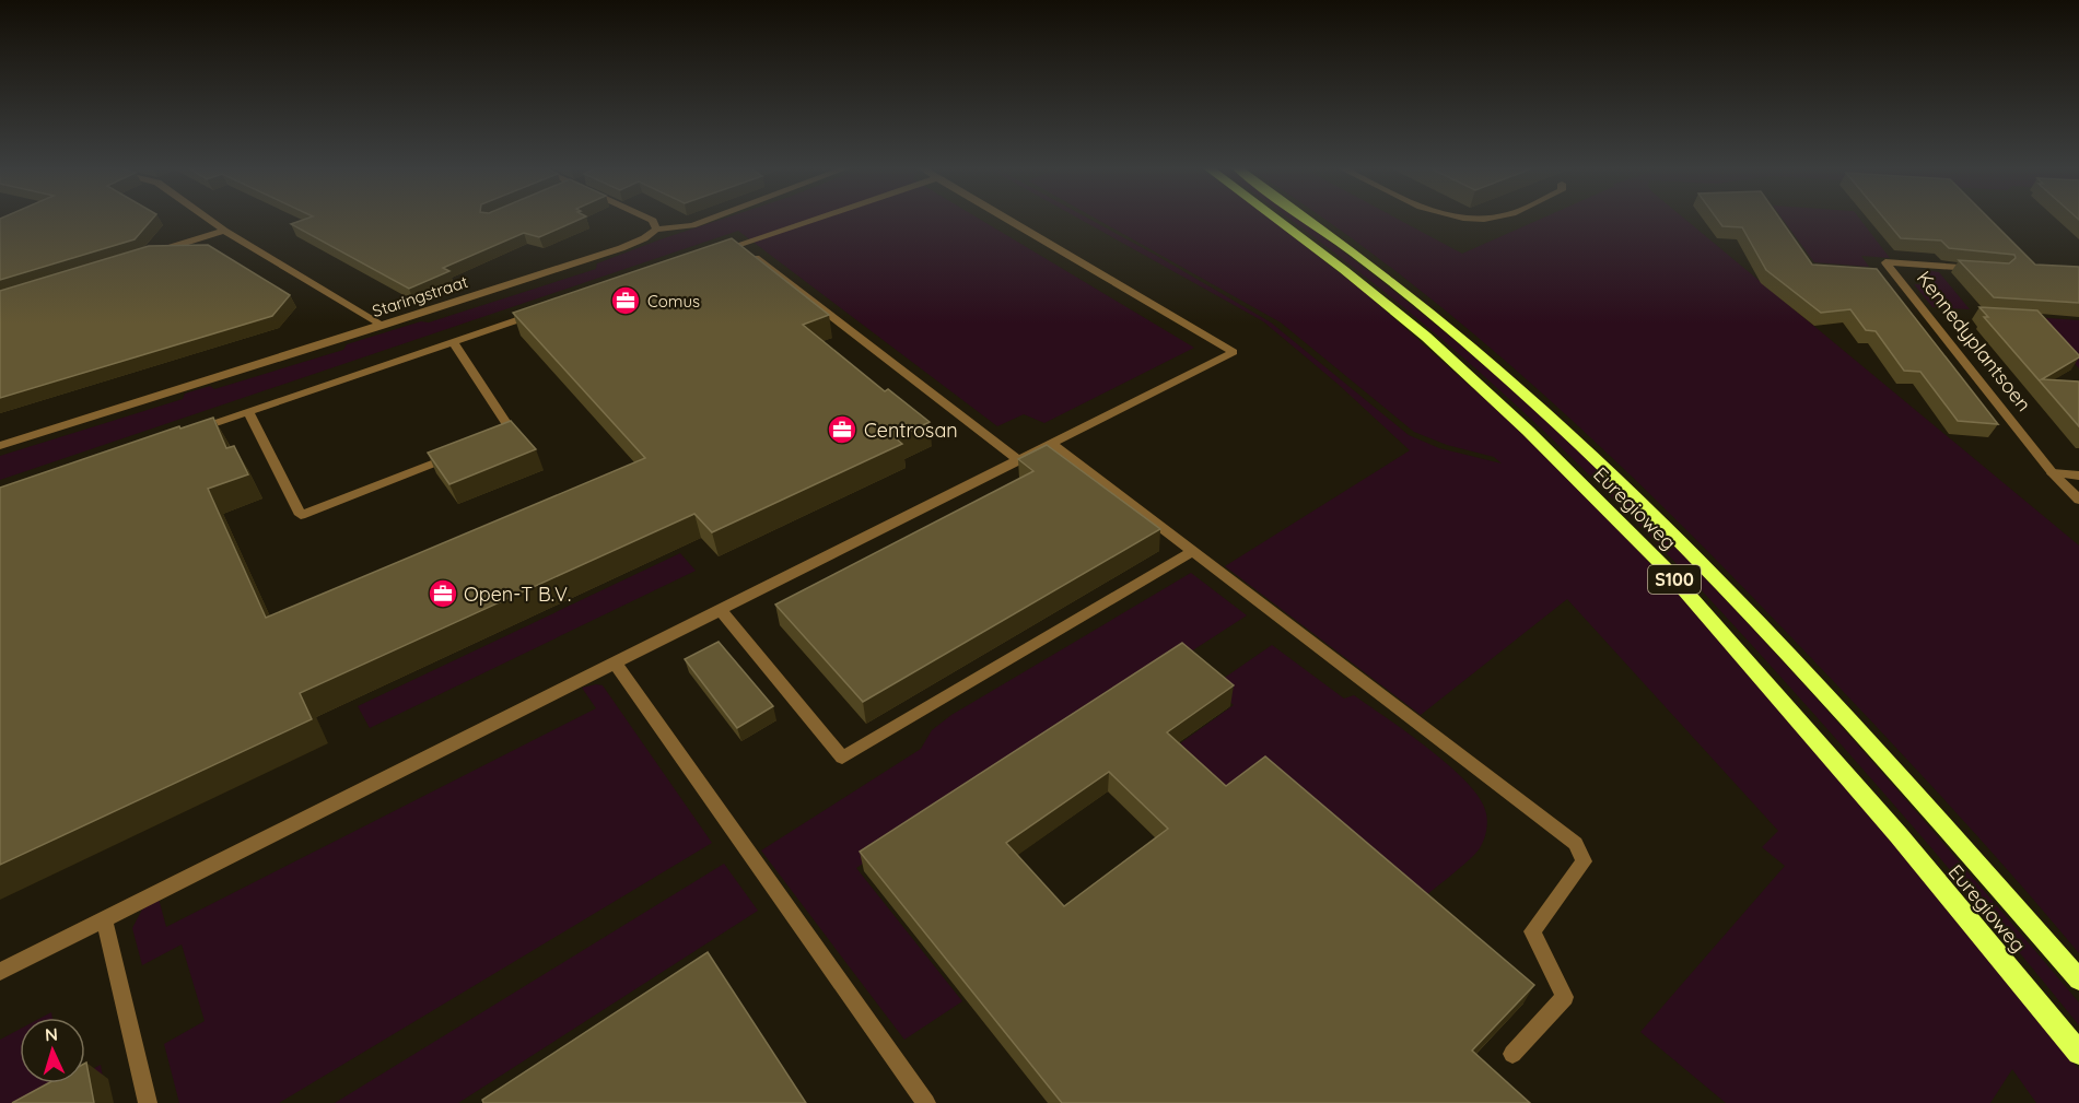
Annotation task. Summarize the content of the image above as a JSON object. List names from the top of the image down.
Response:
{
  "streets": {
    "main road": ["Euregioweg", "S100"],
    "street": ["Staringstraat", "Kennedyplantsoen"]
  },
  "places": {
    "office": ["Comus", "Centrosan", "Open-T B.V."]
  },
  "north": "top"
}
